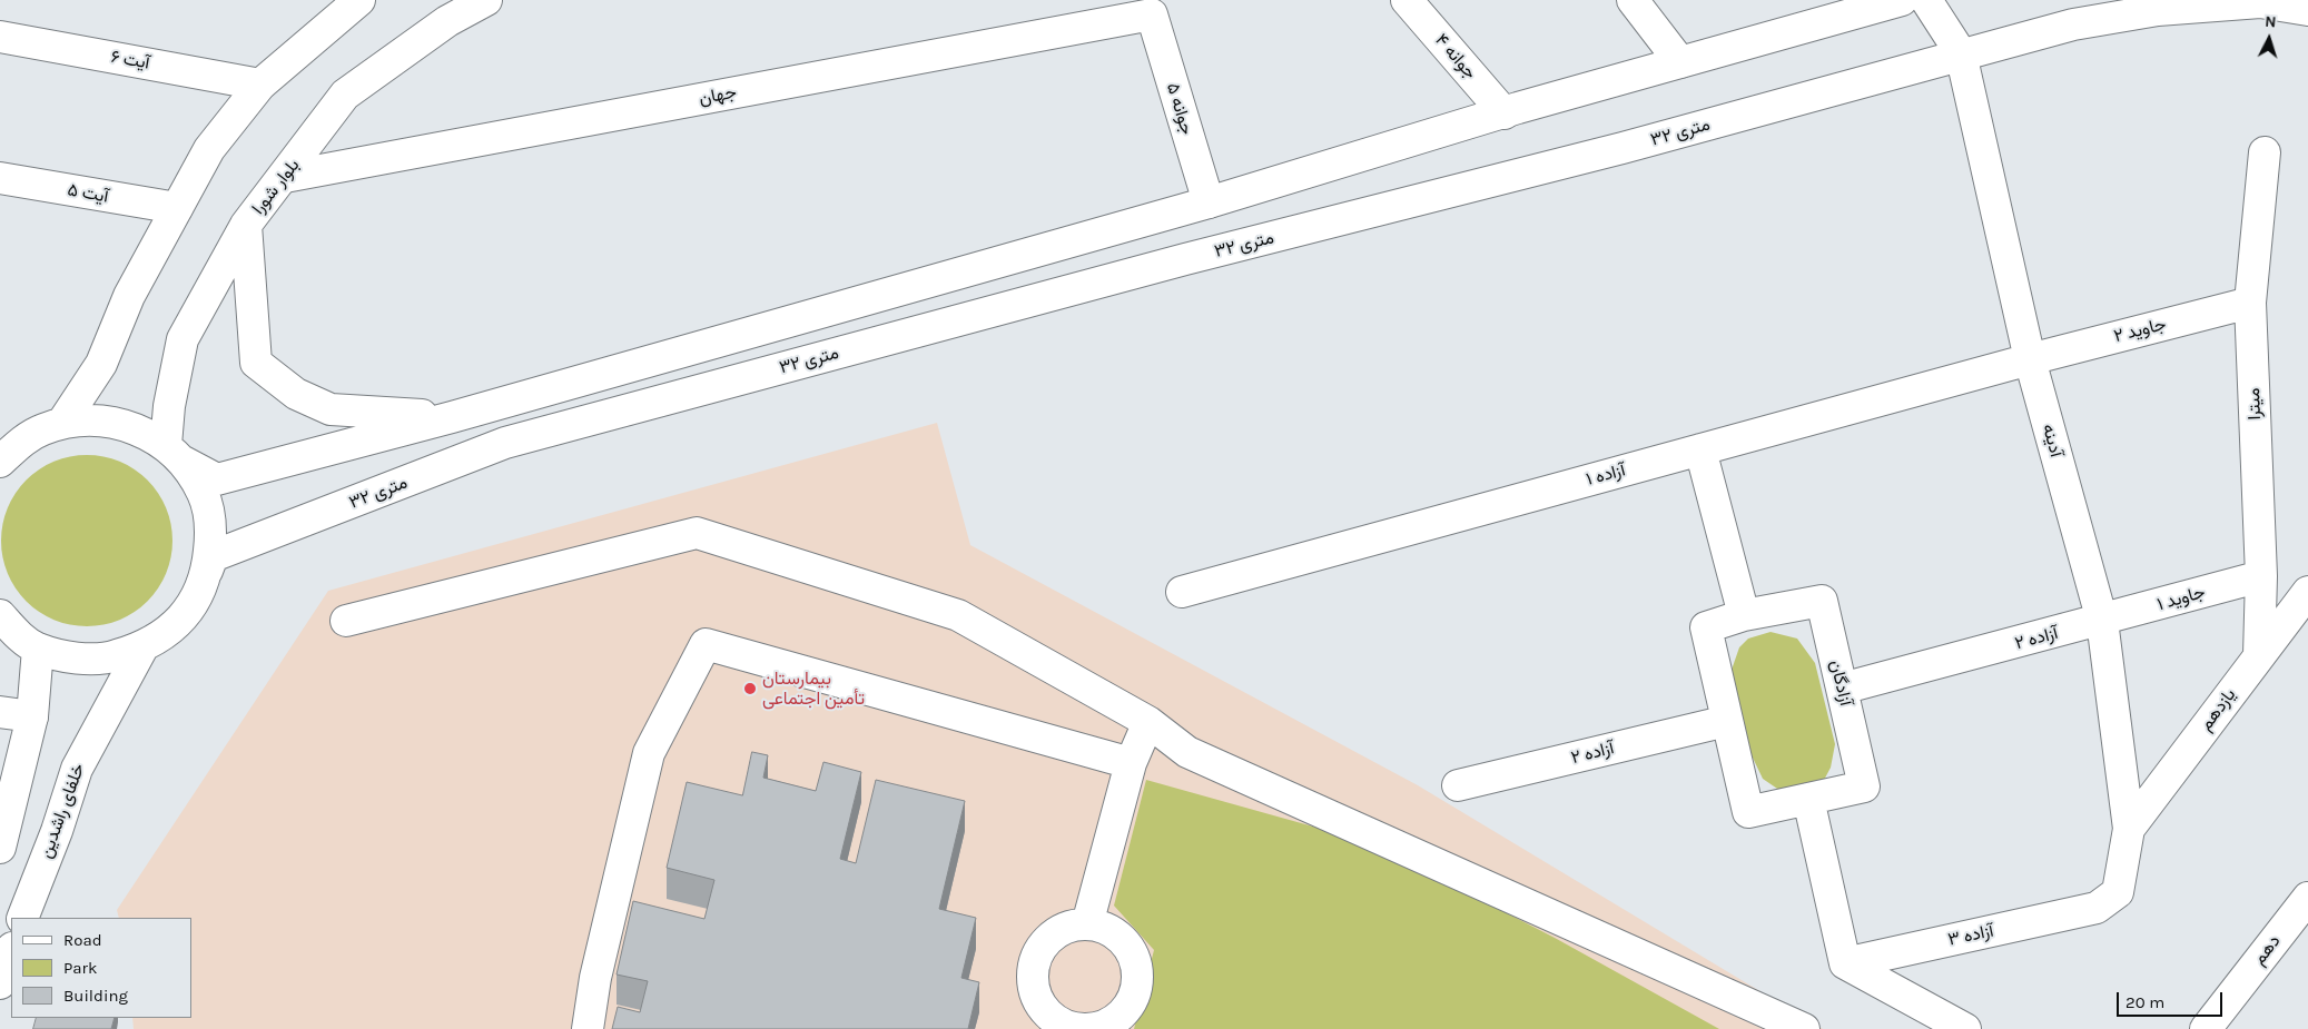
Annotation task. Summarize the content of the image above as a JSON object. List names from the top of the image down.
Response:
{
  "streets": {
    "street": [
      "جوانه ۴",
      "آیت ۶",
      "جهان",
      "جوانه ۵",
      "۳۲ متری",
      "بلوار شورا",
      "آیت ۵",
      "جاوید ۲",
      "میترا",
      "آدینه",
      "آزاده ۱",
      "جاوید ۱",
      "آزاده ۲",
      "آزادگان",
      "یازدهم",
      "خلفای راشدین",
      "آزاده ۳",
      "دهم"
    ]
  },
  "crossings": [
    ["جهان", "جوانه ۵"],
    ["جهان", "بلوار شورا"],
    ["۳۲ متری", "آدینه"],
    ["جاوید ۲", "میترا"],
    ["جاوید ۲", "آدینه"],
    ["جاوید ۲", "آزاده ۱"],
    ["میترا", "جاوید ۱"],
    ["میترا", "یازدهم"],
    ["آدینه", "آزاده ۱"],
    ["آدینه", "جاوید ۱"],
    ["آدینه", "آزاده ۲"],
    ["آدینه", "یازدهم"],
    ["آدینه", "آزاده ۳"],
    ["جاوید ۱", "آزاده ۲"],
    ["آزاده ۲", "آزادگان"],
    ["یازدهم", "آزاده ۳"]
  ],
  "places": ["بیمارستان تأمین اجتماعی"],
  "legend": ["Road", "Park", "Building"],
  "scale_bar": "20 m",
  "north": "top"
}
